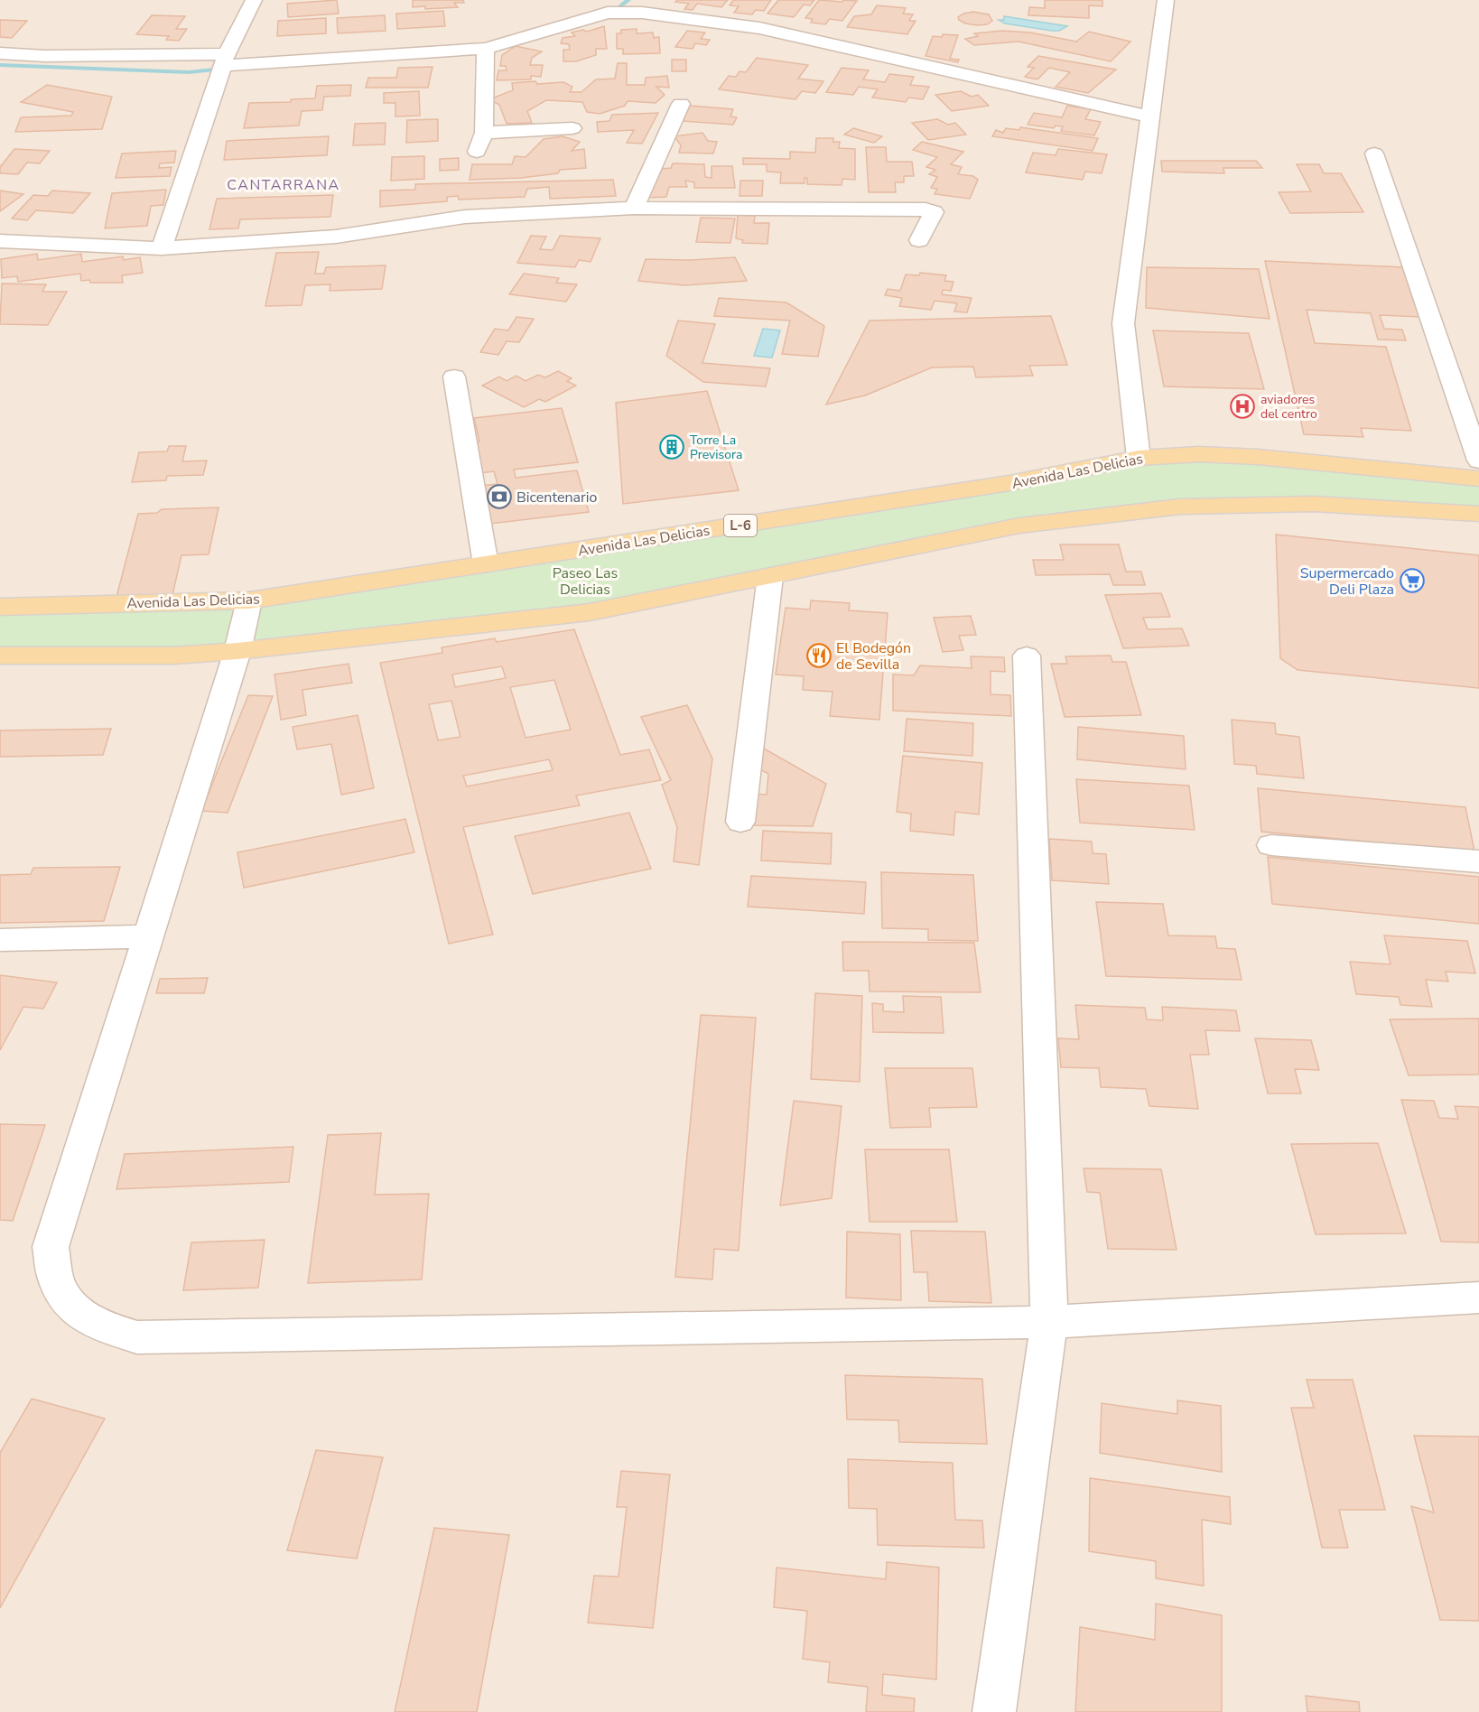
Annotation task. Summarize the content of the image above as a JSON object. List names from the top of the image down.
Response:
{
  "streets": {
    "main road": ["Avenida Las Delicias", "L-6"]
  },
  "districts": ["CANTARRANA"],
  "parks": ["Paseo Las Delicias"],
  "places": {
    "hospital": ["aviadores del centro"],
    "building": ["Torre La Previsora"],
    "bank": ["Bicentenario"],
    "supermarket": ["Supermercado Deli Plaza"],
    "restaurant": ["El Bodegón de Sevilla"]
  }
}
